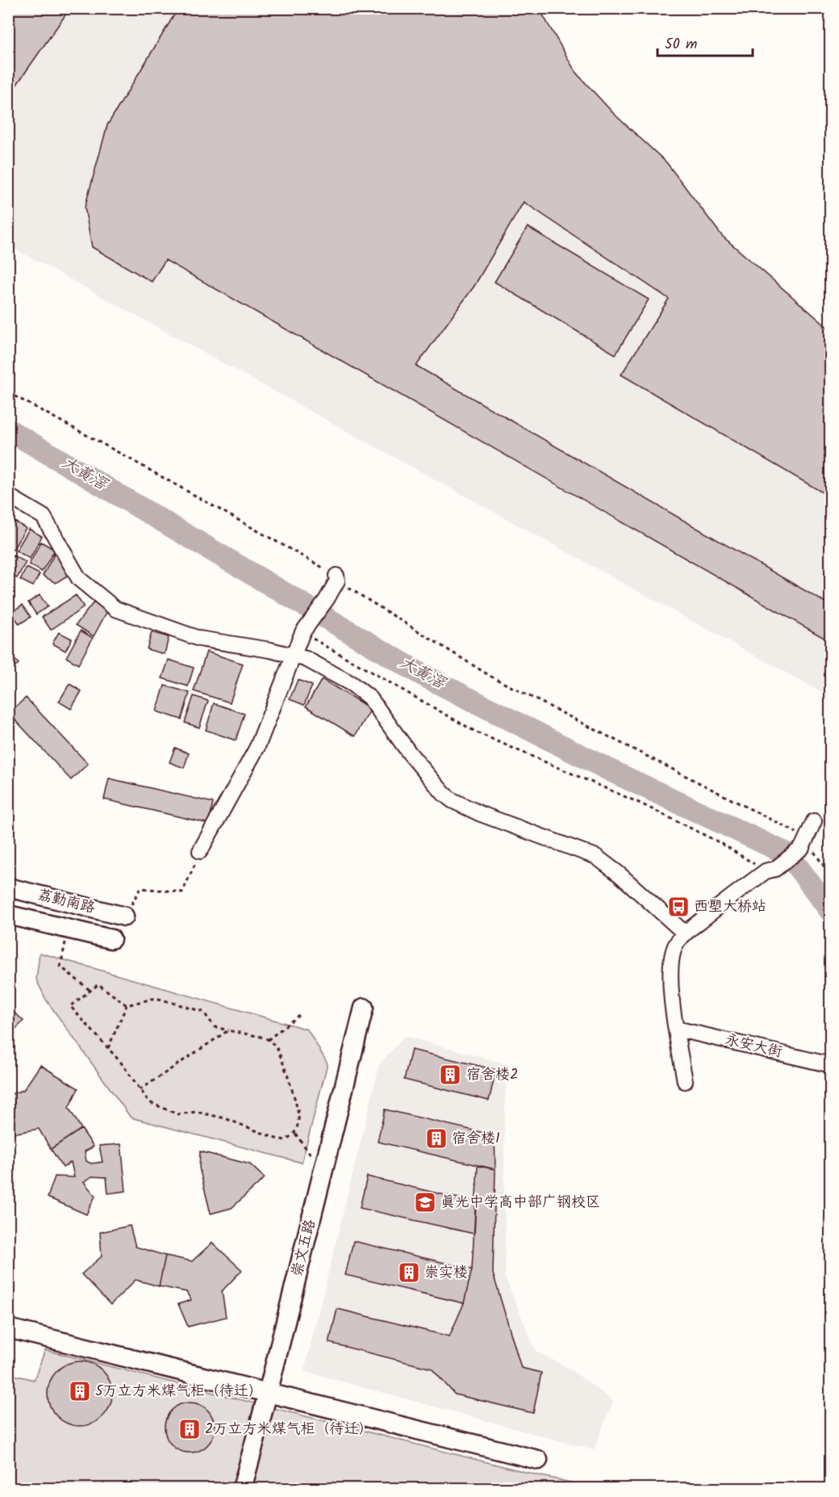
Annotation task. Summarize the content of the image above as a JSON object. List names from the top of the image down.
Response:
{
  "streets": {
    "street": ["荔勤南路", "永安大街", "崇文五路"]
  },
  "water": ["大黄滘"],
  "places": {
    "bus stop": ["西塱大桥站"],
    "building": [
      "宿舍楼2",
      "宿舍楼1",
      "崇实楼",
      "5万立方米煤气柜（待迁）",
      "2万立方米煤气柜（待迁）"
    ],
    "school or university": ["真光中学高中部广钢校区"]
  },
  "scale_bar": "50 m"
}
